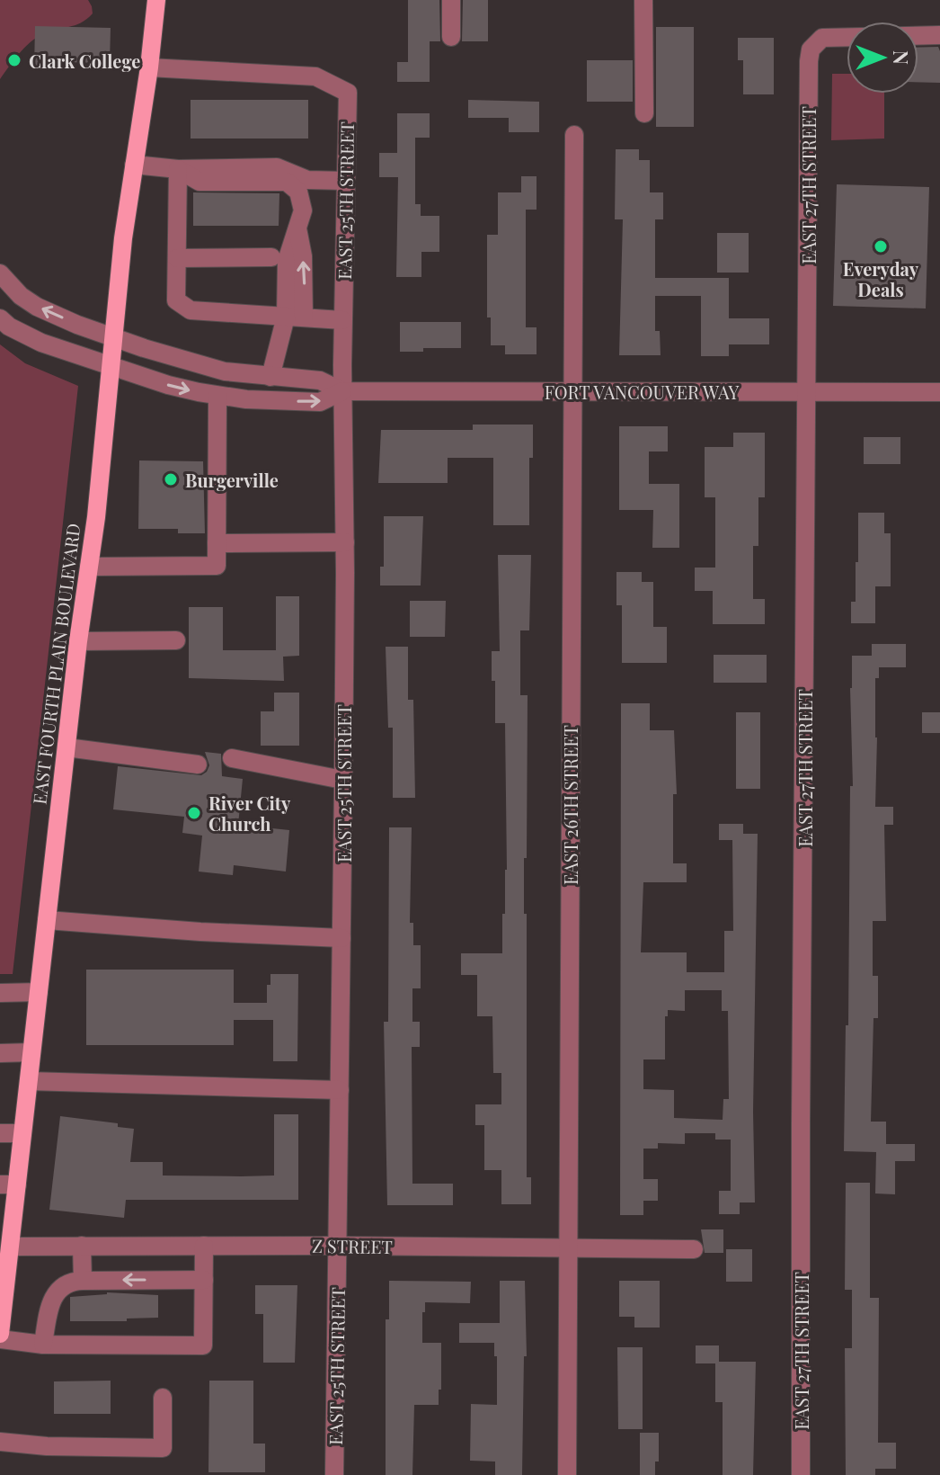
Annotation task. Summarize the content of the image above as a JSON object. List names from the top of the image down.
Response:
{
  "streets": {
    "main road": ["EAST FOURTH PLAIN BOULEVARD"],
    "street": [
      "EAST 27TH STREET",
      "EAST 25TH STREET",
      "FORT VANCOUVER WAY",
      "EAST 26TH STREET",
      "Z STREET"
    ]
  },
  "crossings": [
    ["EAST 27TH STREET", "FORT VANCOUVER WAY"],
    ["EAST 25TH STREET", "FORT VANCOUVER WAY"],
    ["EAST 25TH STREET", "EAST FOURTH PLAIN BOULEVARD"],
    ["EAST 25TH STREET", "Z STREET"],
    ["FORT VANCOUVER WAY", "EAST FOURTH PLAIN BOULEVARD"],
    ["FORT VANCOUVER WAY", "EAST 26TH STREET"],
    ["EAST FOURTH PLAIN BOULEVARD", "Z STREET"],
    ["EAST 26TH STREET", "Z STREET"]
  ],
  "places": [
    "Clark College",
    "Everyday Deals",
    "Burgerville",
    "River City Church"
  ],
  "north": "right"
}
